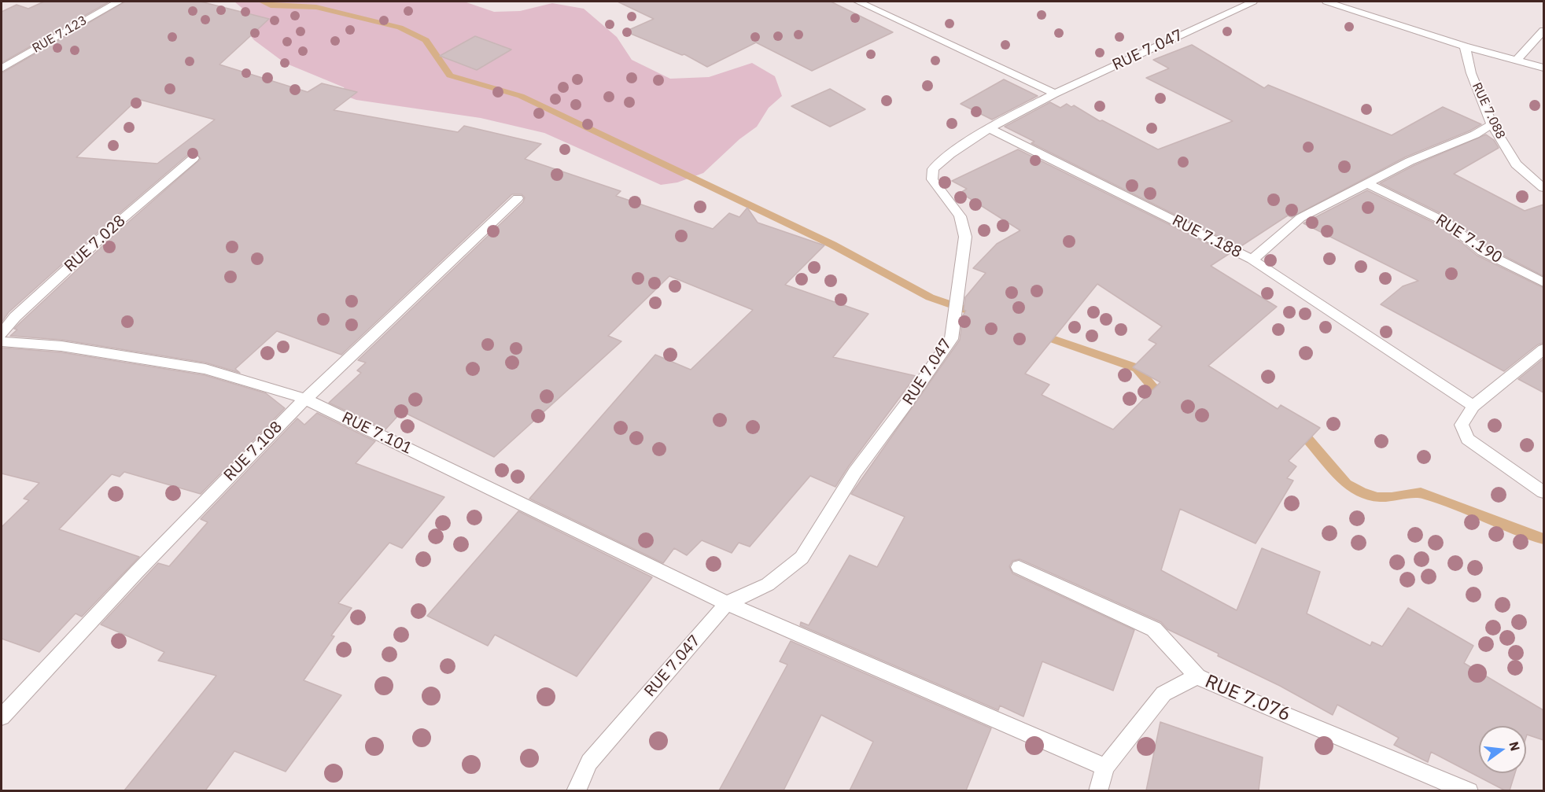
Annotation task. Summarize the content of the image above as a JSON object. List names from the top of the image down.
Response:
{
  "streets": {
    "street": [
      "RUE 7.123",
      "RUE 7.047",
      "RUE 7.088",
      "RUE 7.188",
      "RUE 7.190",
      "RUE 7.028",
      "RUE 7.101",
      "RUE 7.108",
      "RUE 7.076"
    ]
  },
  "crossings": [
    ["RUE 7.047", "RUE 7.188"],
    ["RUE 7.047", "RUE 7.101"],
    ["RUE 7.088", "RUE 7.188"],
    ["RUE 7.188", "RUE 7.190"],
    ["RUE 7.101", "RUE 7.108"]
  ],
  "north": "right"
}
